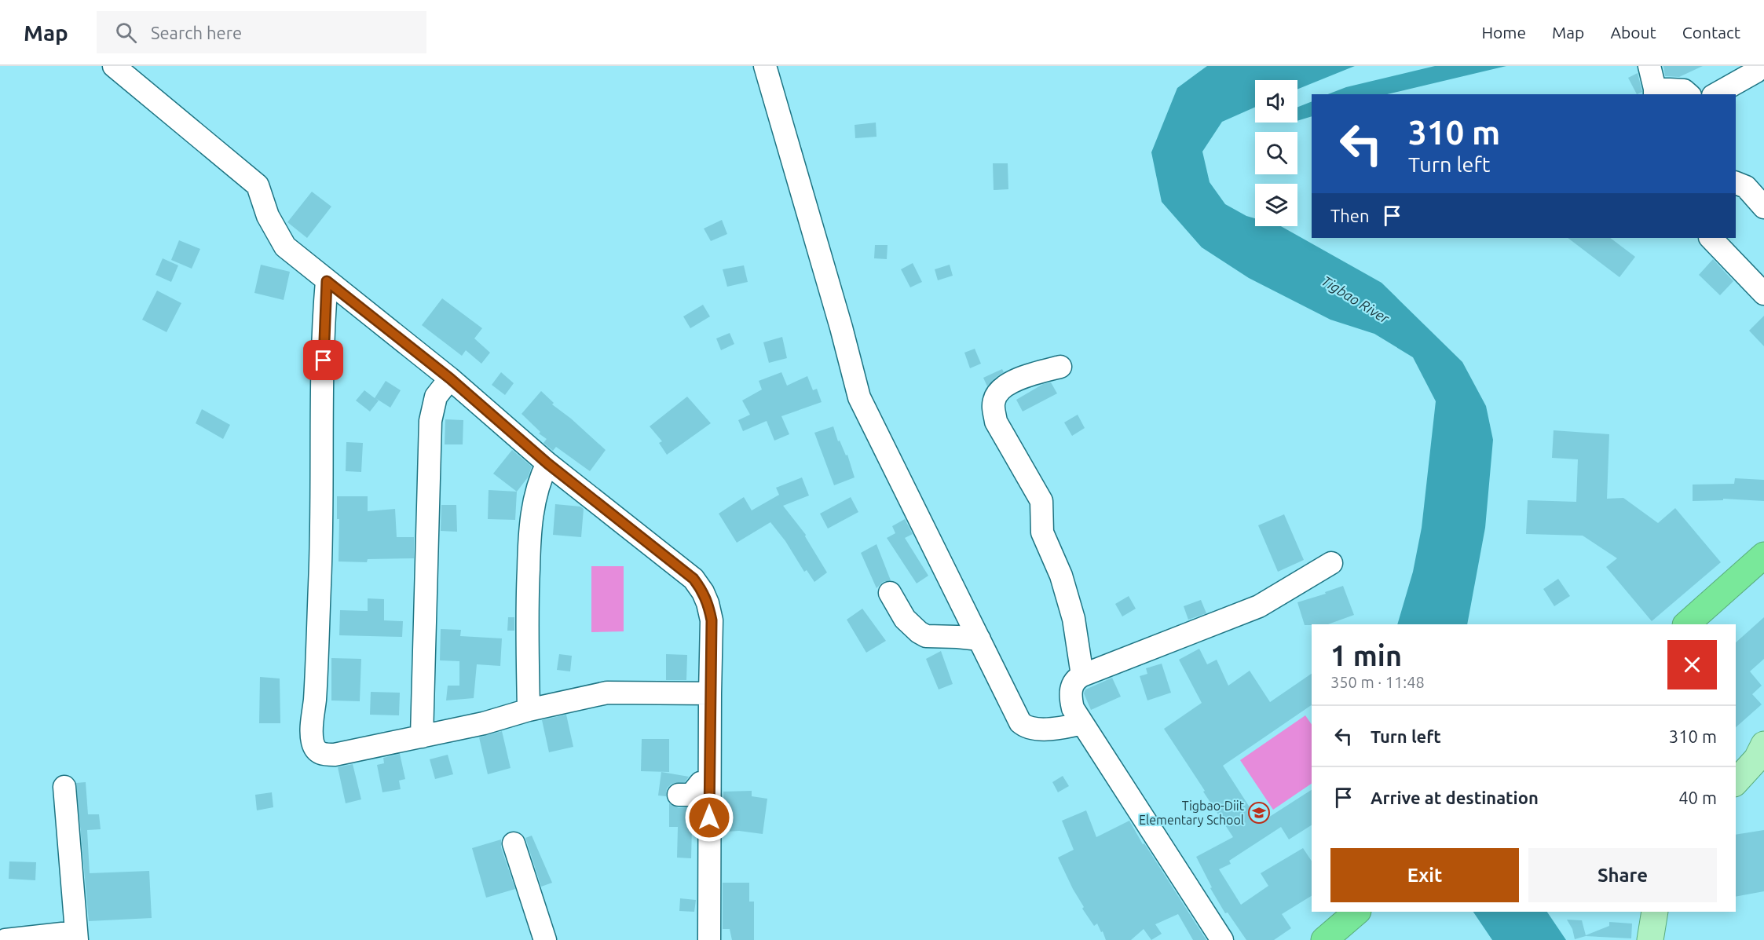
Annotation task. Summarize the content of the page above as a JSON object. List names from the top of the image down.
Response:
{
  "water": ["Tigbao River"],
  "places": {
    "school or university": ["Tigbao-Diit Elementary School"]
  },
  "page": {
    "header": "Map",
    "search": "Search here",
    "nav": [
      "Home",
      "Map",
      "About",
      "Contact"
    ],
    "turn": ["310 m", "Turn left"],
    "then": "Then",
    "heading": ["1 min", "350 m · 11:48"],
    "list": [
      {
        "name": "Turn left",
        "value": "310 m"
      },
      {
        "name": "Arrive at destination",
        "value": "40 m"
      }
    ],
    "buttons": ["Exit", "Share"]
  }
}
